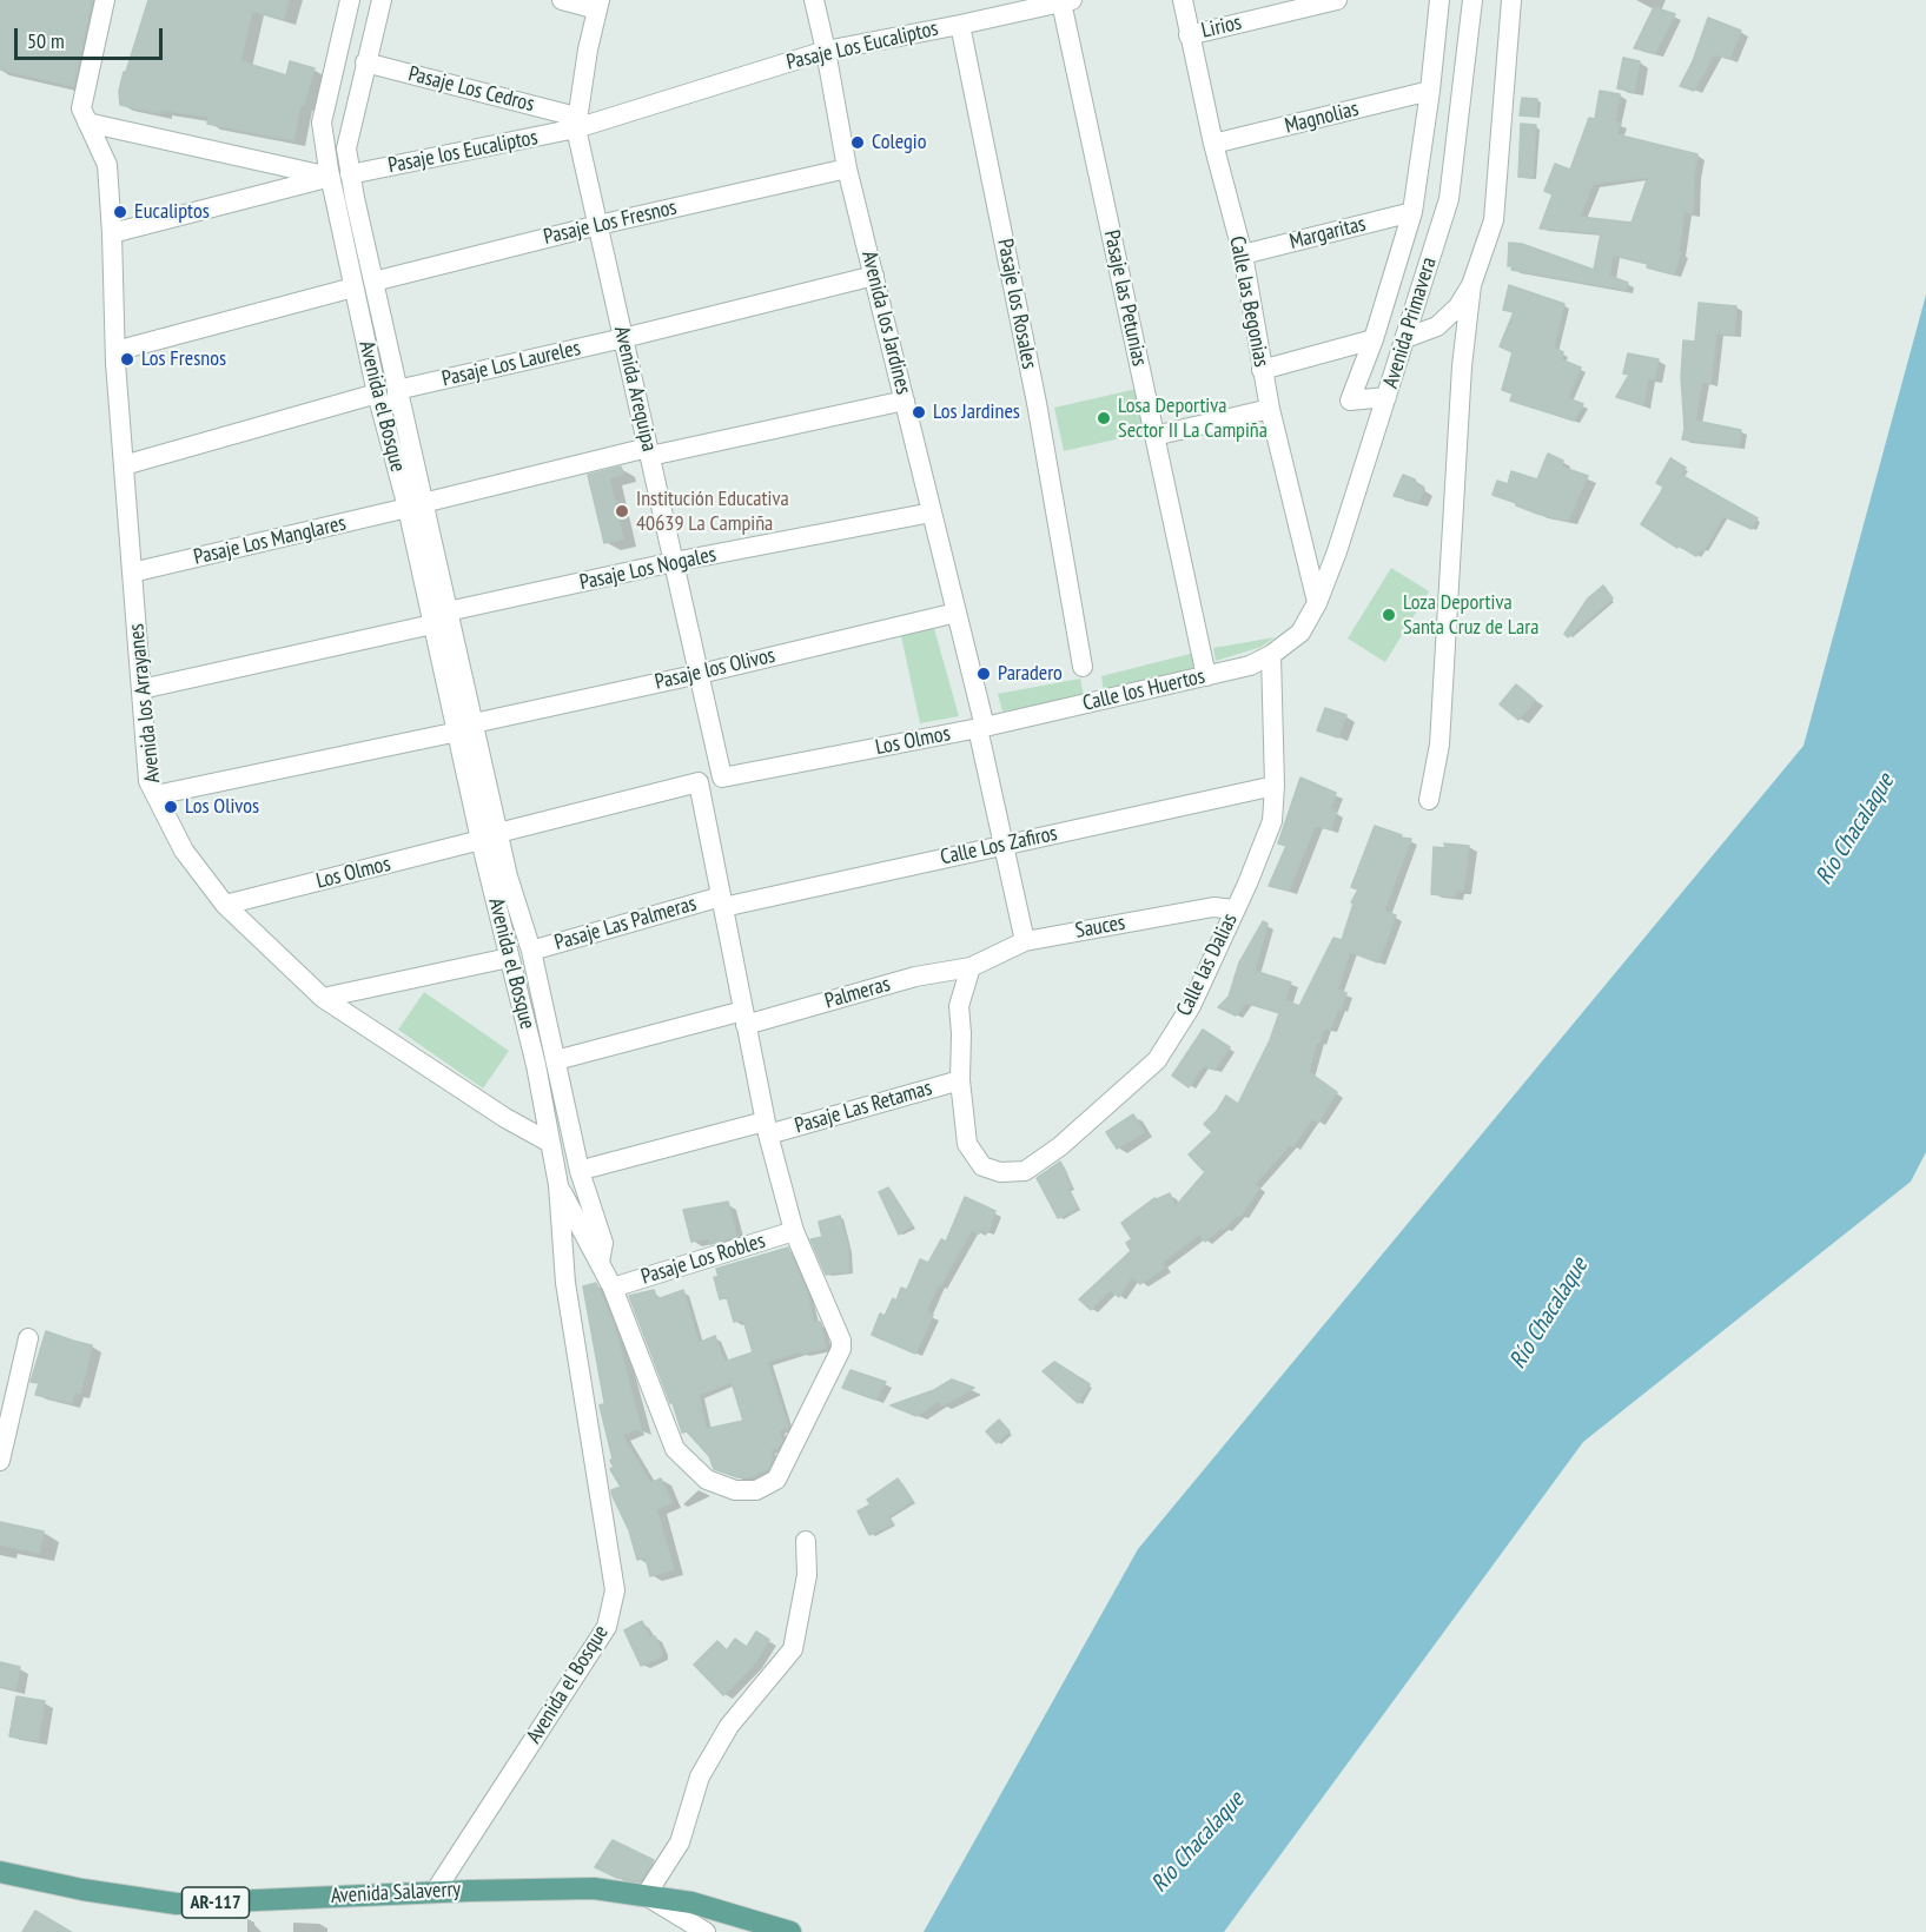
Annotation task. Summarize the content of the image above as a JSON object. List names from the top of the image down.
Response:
{
  "streets": {
    "main road": ["Avenida Salaverry", "AR-117"],
    "street": [
      "Lirios",
      "Pasaje Los Eucaliptos",
      "Pasaje Los Cedros",
      "Magnolias",
      "Pasaje los Eucaliptos",
      "Pasaje Los Fresnos",
      "Margaritas",
      "Pasaje las Petunias",
      "Calle las Begonias",
      "Pasaje los Rosales",
      "Avenida los Jardines",
      "Avenida Primavera",
      "Pasaje Los Laureles",
      "Avenida Arequipa",
      "Avenida el Bosque",
      "Pasaje Los Manglares",
      "Pasaje Los Nogales",
      "Pasaje los Olivos",
      "Calle los Huertos",
      "Avenida los Arrayanes",
      "Los Olmos",
      "Calle Los Zafiros",
      "Pasaje Las Palmeras",
      "Sauces",
      "Calle las Dalias",
      "Palmeras",
      "Pasaje Las Retamas",
      "Pasaje Los Robles"
    ]
  },
  "crossings": [
    ["Lirios", "Calle las Begonias"],
    ["Pasaje Los Eucaliptos", "Pasaje Los Cedros"],
    ["Pasaje Los Eucaliptos", "Pasaje los Eucaliptos"],
    ["Pasaje Los Eucaliptos", "Pasaje las Petunias"],
    ["Pasaje Los Eucaliptos", "Pasaje los Rosales"],
    ["Pasaje Los Eucaliptos", "Avenida los Jardines"],
    ["Pasaje Los Eucaliptos", "Avenida Arequipa"],
    ["Pasaje Los Cedros", "Pasaje los Eucaliptos"],
    ["Pasaje Los Cedros", "Avenida Arequipa"],
    ["Magnolias", "Calle las Begonias"],
    ["Pasaje los Eucaliptos", "Avenida Arequipa"],
    ["Pasaje Los Fresnos", "Avenida los Jardines"],
    ["Pasaje Los Fresnos", "Avenida Arequipa"],
    ["Margaritas", "Calle las Begonias"],
    ["Pasaje las Petunias", "Calle los Huertos"],
    ["Calle las Begonias", "Avenida Primavera"],
    ["Avenida los Jardines", "Pasaje Los Laureles"],
    ["Avenida los Jardines", "Pasaje Los Manglares"],
    ["Avenida los Jardines", "Pasaje Los Nogales"],
    ["Avenida los Jardines", "Pasaje los Olivos"],
    ["Avenida los Jardines", "Calle los Huertos"],
    ["Avenida los Jardines", "Los Olmos"],
    ["Avenida los Jardines", "Calle Los Zafiros"],
    ["Avenida los Jardines", "Sauces"],
    ["Avenida Primavera", "Calle los Huertos"],
    ["Pasaje Los Laureles", "Avenida Arequipa"],
    ["Pasaje Los Laureles", "Avenida el Bosque"],
    ["Pasaje Los Laureles", "Avenida los Arrayanes"],
    ["Avenida Arequipa", "Pasaje Los Manglares"],
    ["Avenida Arequipa", "Pasaje Los Nogales"],
    ["Avenida Arequipa", "Pasaje los Olivos"],
    ["Avenida Arequipa", "Los Olmos"],
    ["Avenida el Bosque", "Pasaje Los Manglares"],
    ["Avenida el Bosque", "Pasaje los Olivos"],
    ["Avenida el Bosque", "Avenida los Arrayanes"],
    ["Avenida el Bosque", "Avenida Salaverry"],
    ["Pasaje Los Manglares", "Avenida los Arrayanes"],
    ["Pasaje los Olivos", "Avenida los Arrayanes"],
    ["Calle los Huertos", "Los Olmos"],
    ["Calle los Huertos", "Calle las Dalias"],
    ["Avenida los Arrayanes", "Los Olmos"],
    ["Los Olmos", "Calle Los Zafiros"],
    ["Los Olmos", "Pasaje Las Palmeras"],
    ["Calle Los Zafiros", "Pasaje Las Palmeras"],
    ["Calle Los Zafiros", "Calle las Dalias"],
    ["Sauces", "Calle las Dalias"],
    ["Sauces", "Palmeras"],
    ["Calle las Dalias", "Pasaje Las Retamas"]
  ],
  "water": ["Río Chacalaque"],
  "places": [
    "Colegio",
    "Eucaliptos",
    "Los Fresnos",
    "Los Jardines",
    "Losa Deportiva Sector II La Campiña",
    "Institución Educativa 40639 La Campiña",
    "Loza Deportiva Santa Cruz de Lara",
    "Paradero",
    "Los Olivos"
  ],
  "scale_bar": "50 m"
}
